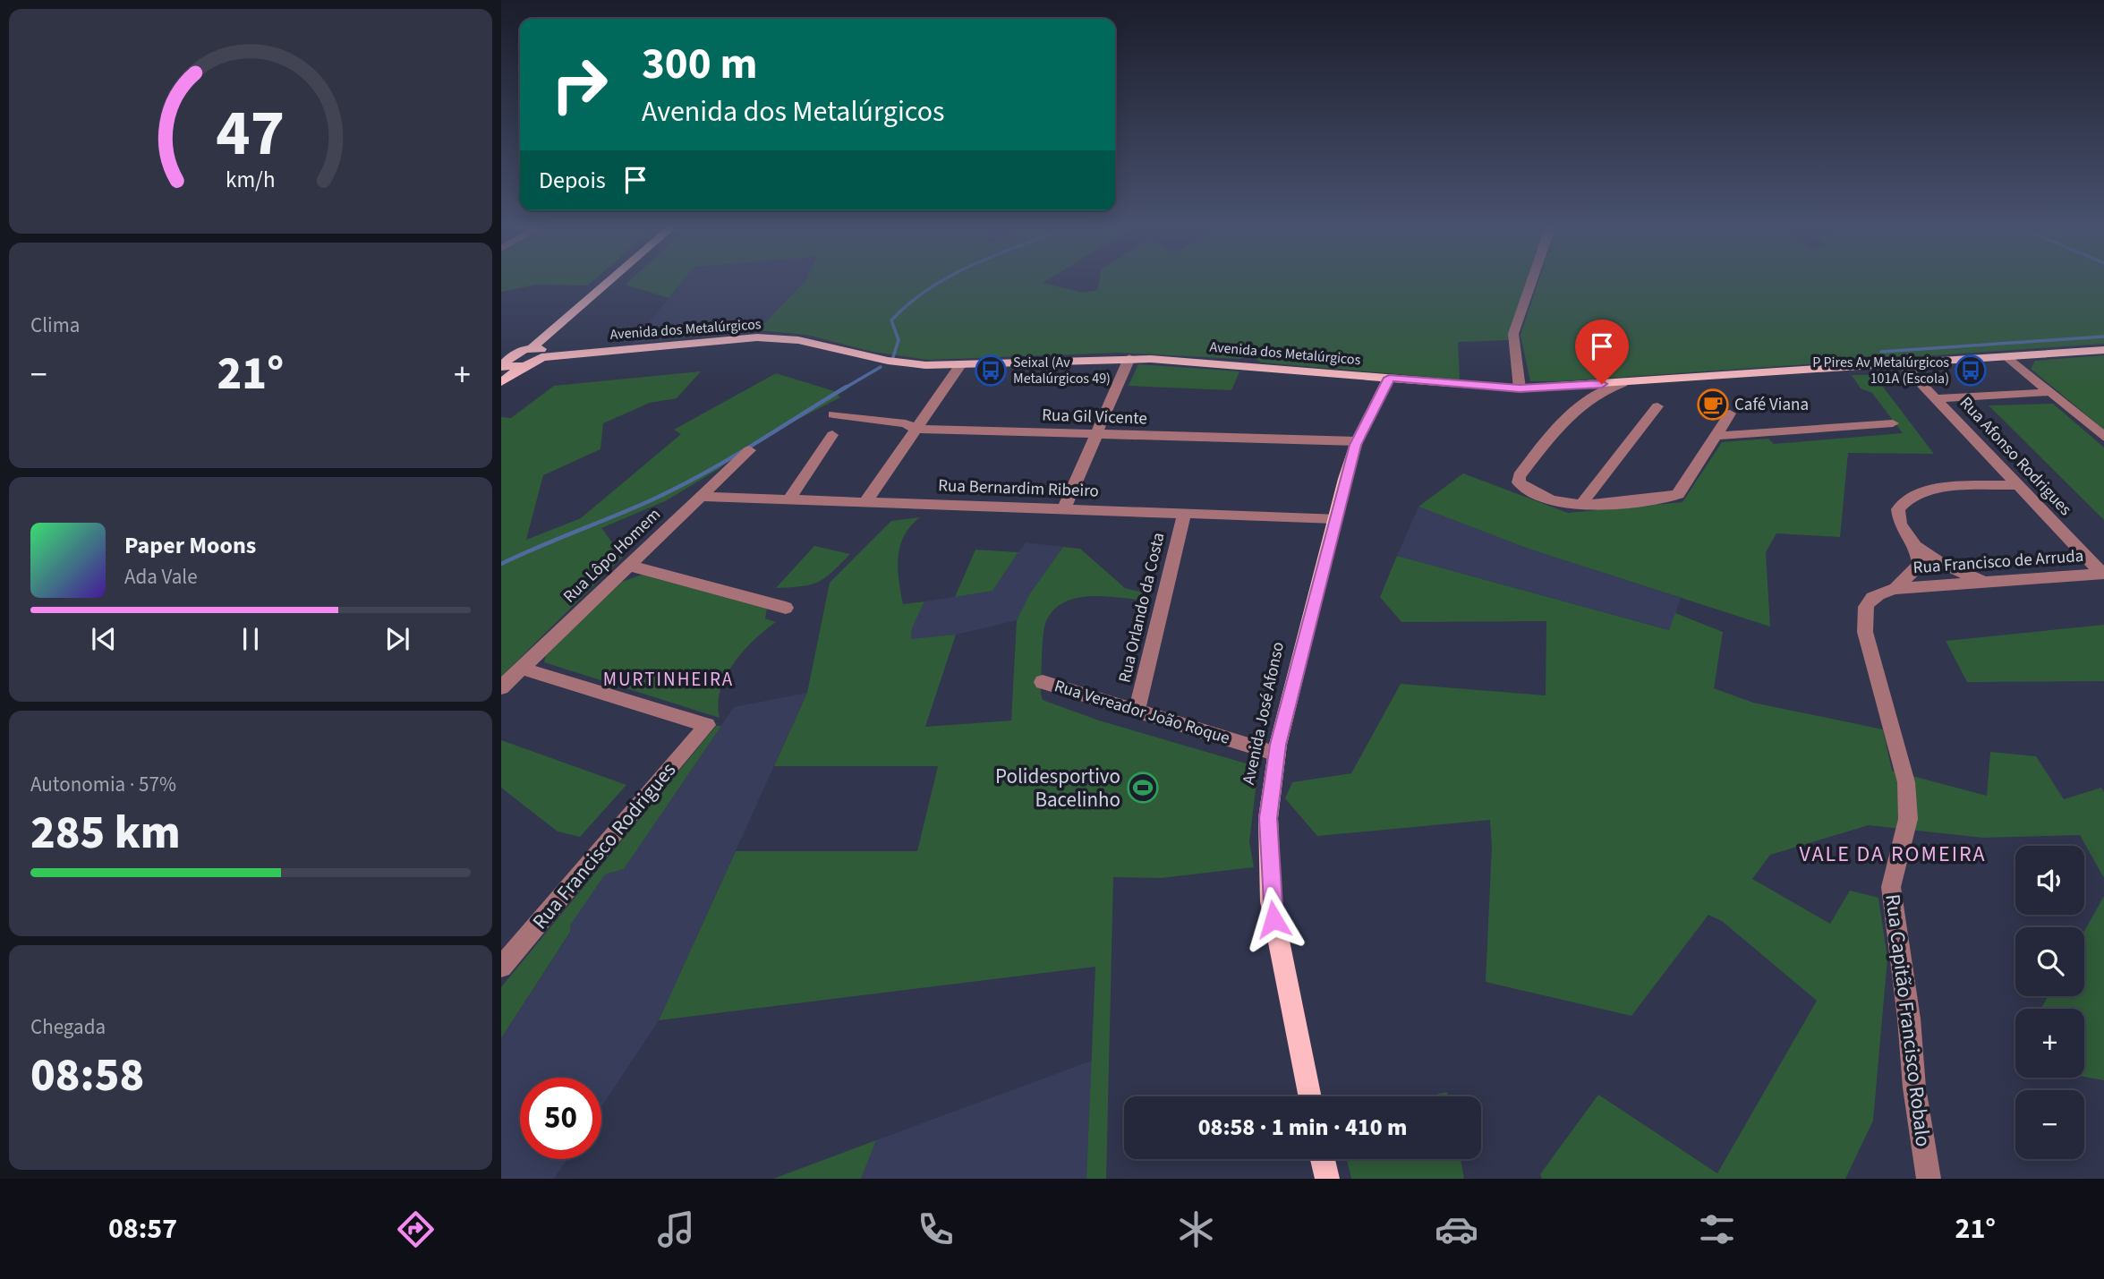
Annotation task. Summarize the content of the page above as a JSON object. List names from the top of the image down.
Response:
{
  "streets": {
    "main road": ["Avenida dos Metalúrgicos", "Avenida José Afonso"],
    "street": [
      "Rua Gil Vicente",
      "Rua Afonso Rodrigues",
      "Rua Bernardim Ribeiro",
      "Rua Lôpo Homem",
      "Rua Francisco de Arruda",
      "Rua Orlando da Costa",
      "Rua Vereador João Roque",
      "Rua Francisco Rodrigues",
      "Rua Capitão Francisco Robalo"
    ]
  },
  "crossings": [
    ["Avenida dos Metalúrgicos", "Rua Afonso Rodrigues"],
    ["Avenida dos Metalúrgicos", "Avenida José Afonso"],
    ["Rua Gil Vicente", "Avenida José Afonso"],
    ["Rua Afonso Rodrigues", "Rua Francisco de Arruda"],
    ["Rua Bernardim Ribeiro", "Rua Lôpo Homem"],
    ["Rua Bernardim Ribeiro", "Rua Orlando da Costa"],
    ["Rua Bernardim Ribeiro", "Avenida José Afonso"],
    ["Rua Lôpo Homem", "Rua Francisco Rodrigues"],
    ["Rua Francisco de Arruda", "Rua Capitão Francisco Robalo"],
    ["Rua Orlando da Costa", "Rua Vereador João Roque"],
    ["Rua Vereador João Roque", "Avenida José Afonso"]
  ],
  "districts": ["MURTINHEIRA", "VALE DA ROMEIRA"],
  "places": {
    "bus stop": ["Seixal (Av Metalúrgicos 49)", "P Pires Av Metalúrgicos 101A (Escola)"],
    "cafe": ["Café Viana"],
    "sports": ["Polidesportivo Bacelinho"]
  },
  "page": {
    "turn": ["300 m", "Avenida dos Metalúrgicos"],
    "then": "Depois",
    "tile": [
      "Clima",
      ["Autonomia · 57%", "285 km"],
      ["Chegada", "08:58"]
    ],
    "heat": ["−", "21°", "+"],
    "song": ["Paper Moons", "Ada Vale"],
    "map_buttons": ["+", "−"],
    "limit": "50",
    "trip": "08:58 · 1 min · 410 m",
    "tabs": ["08:57", "21°"],
    "gauge": ["47", "km/h"]
  }
}
